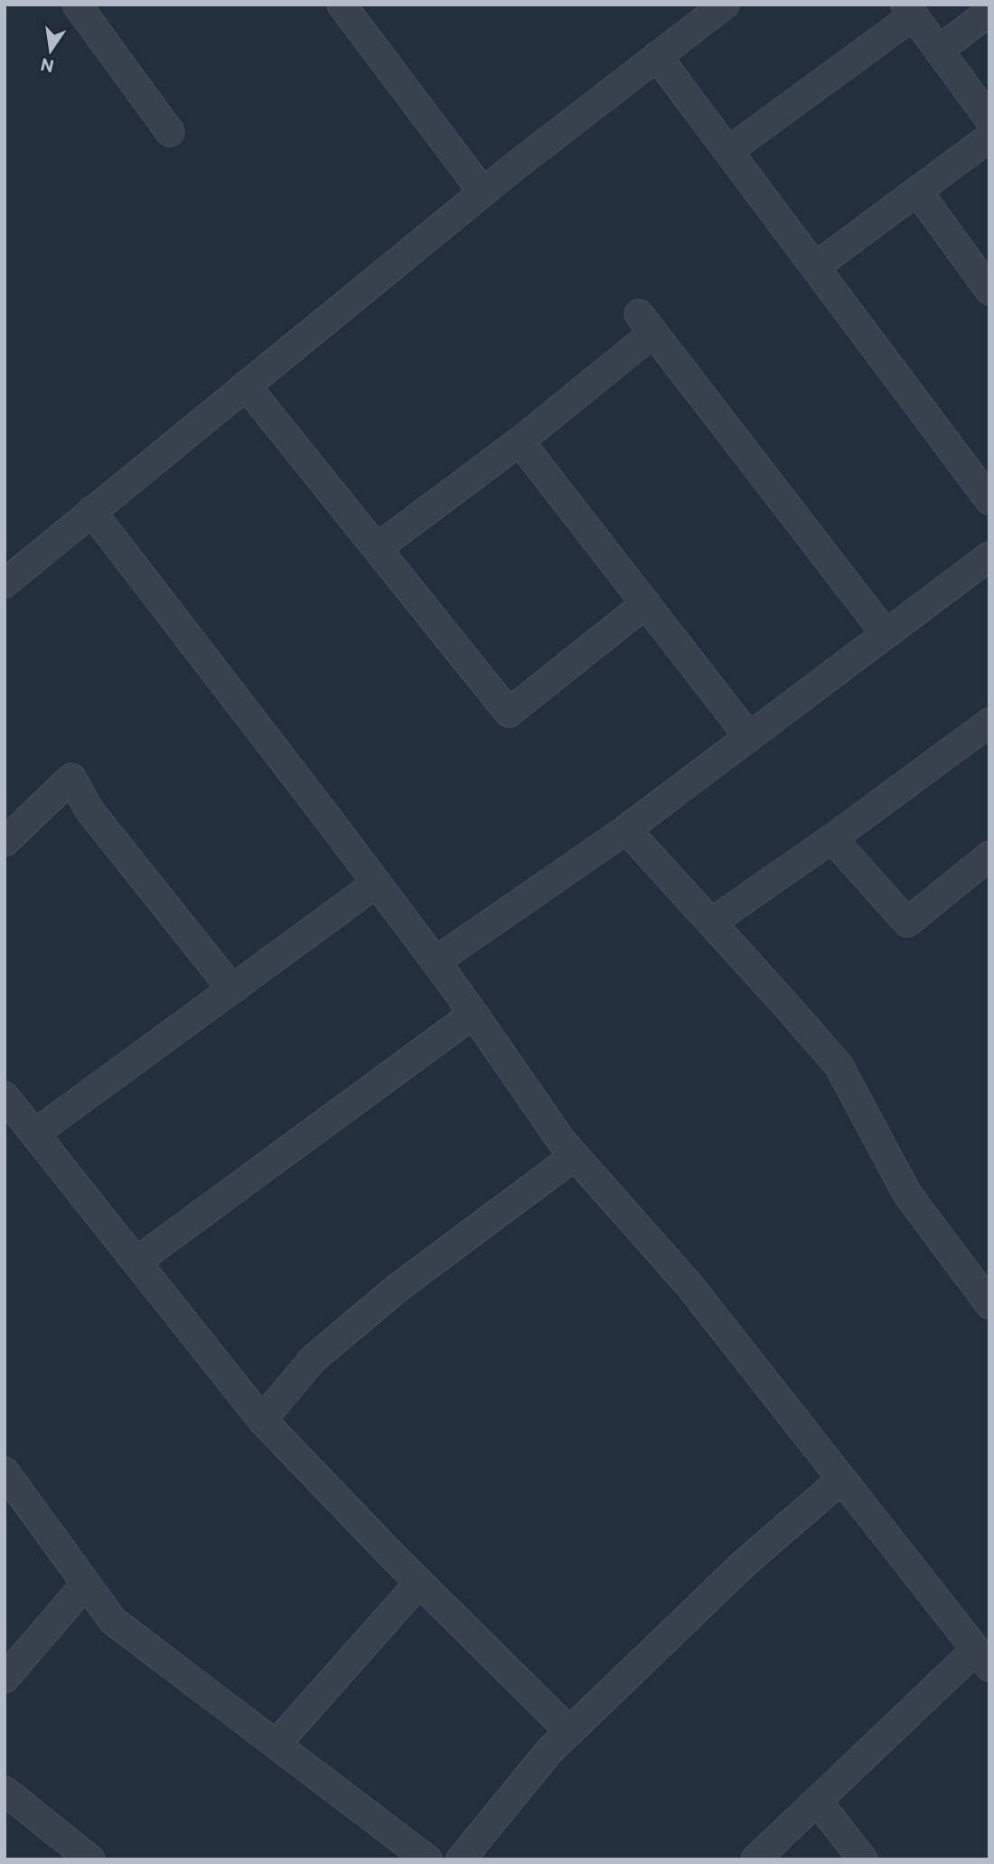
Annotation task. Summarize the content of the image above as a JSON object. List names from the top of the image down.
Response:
{
  "north": "bottom"
}
